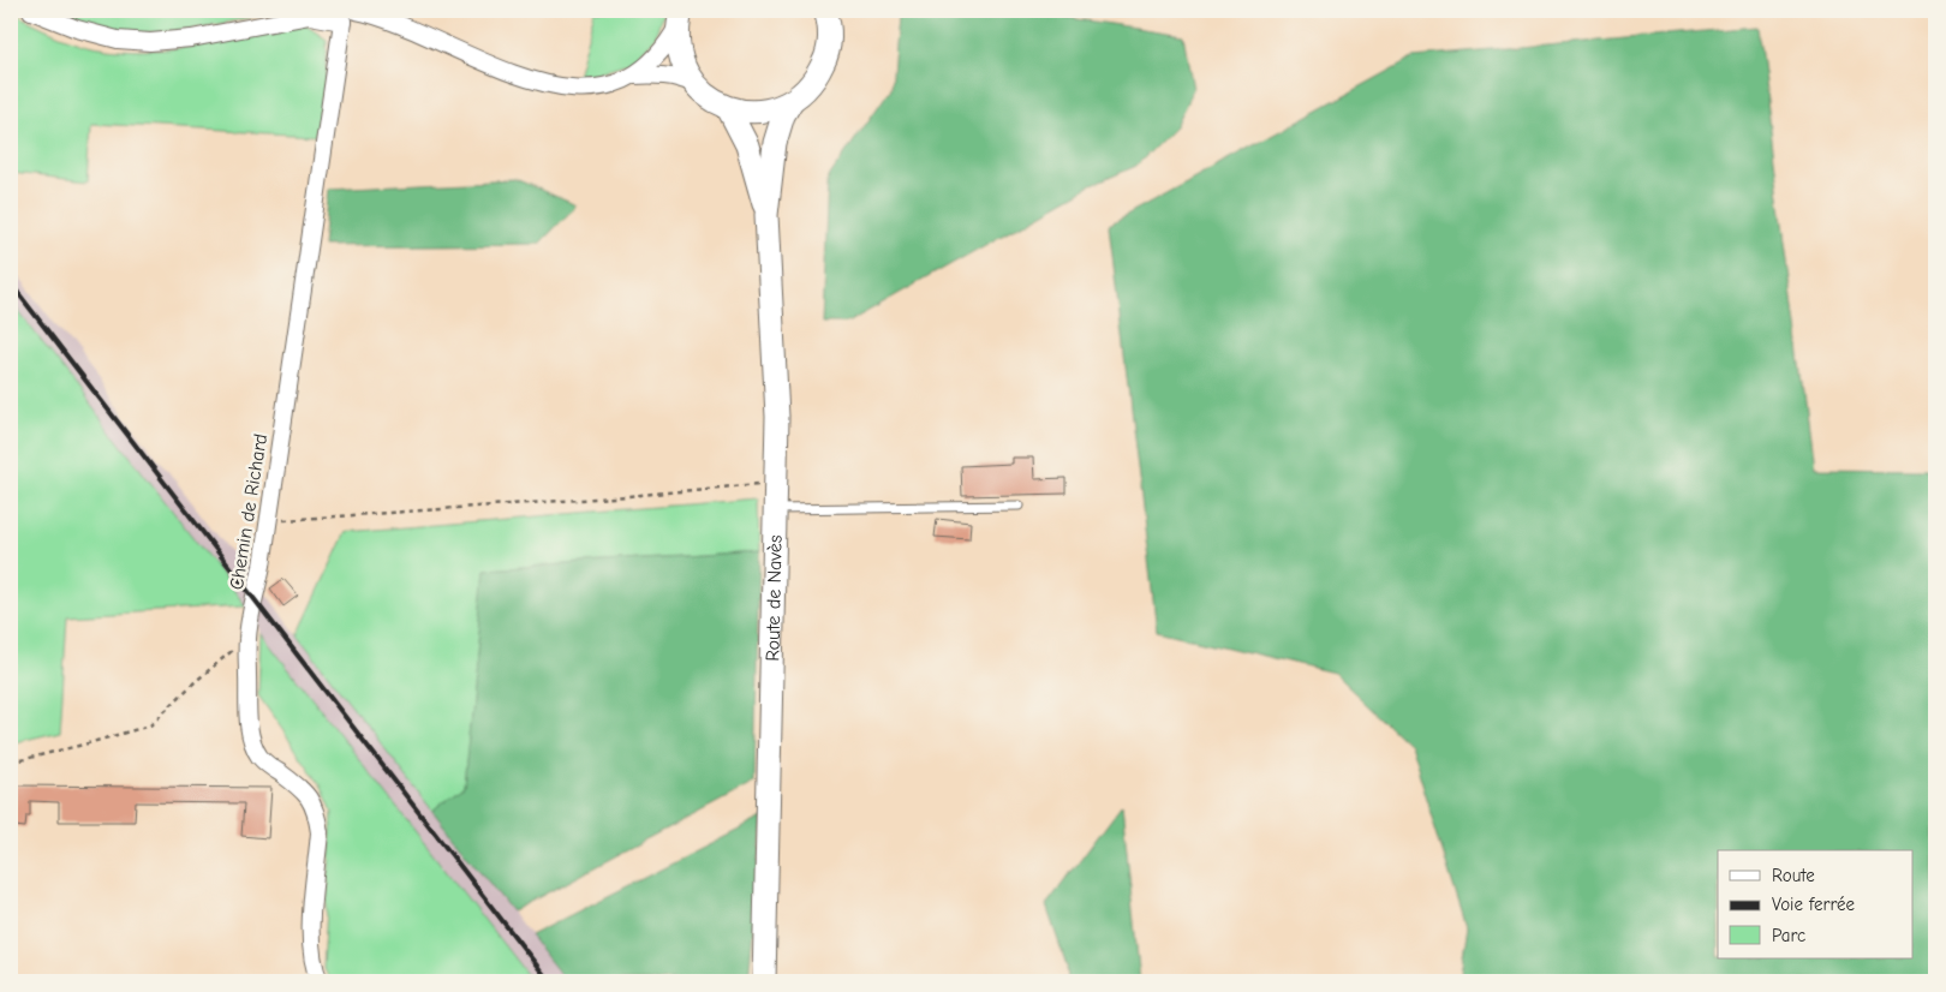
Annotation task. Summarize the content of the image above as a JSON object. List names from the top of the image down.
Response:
{
  "streets": {
    "main road": ["Route de Navès"],
    "street": ["Chemin de Richard"]
  },
  "legend": ["Route", "Voie ferrée", "Parc"]
}
